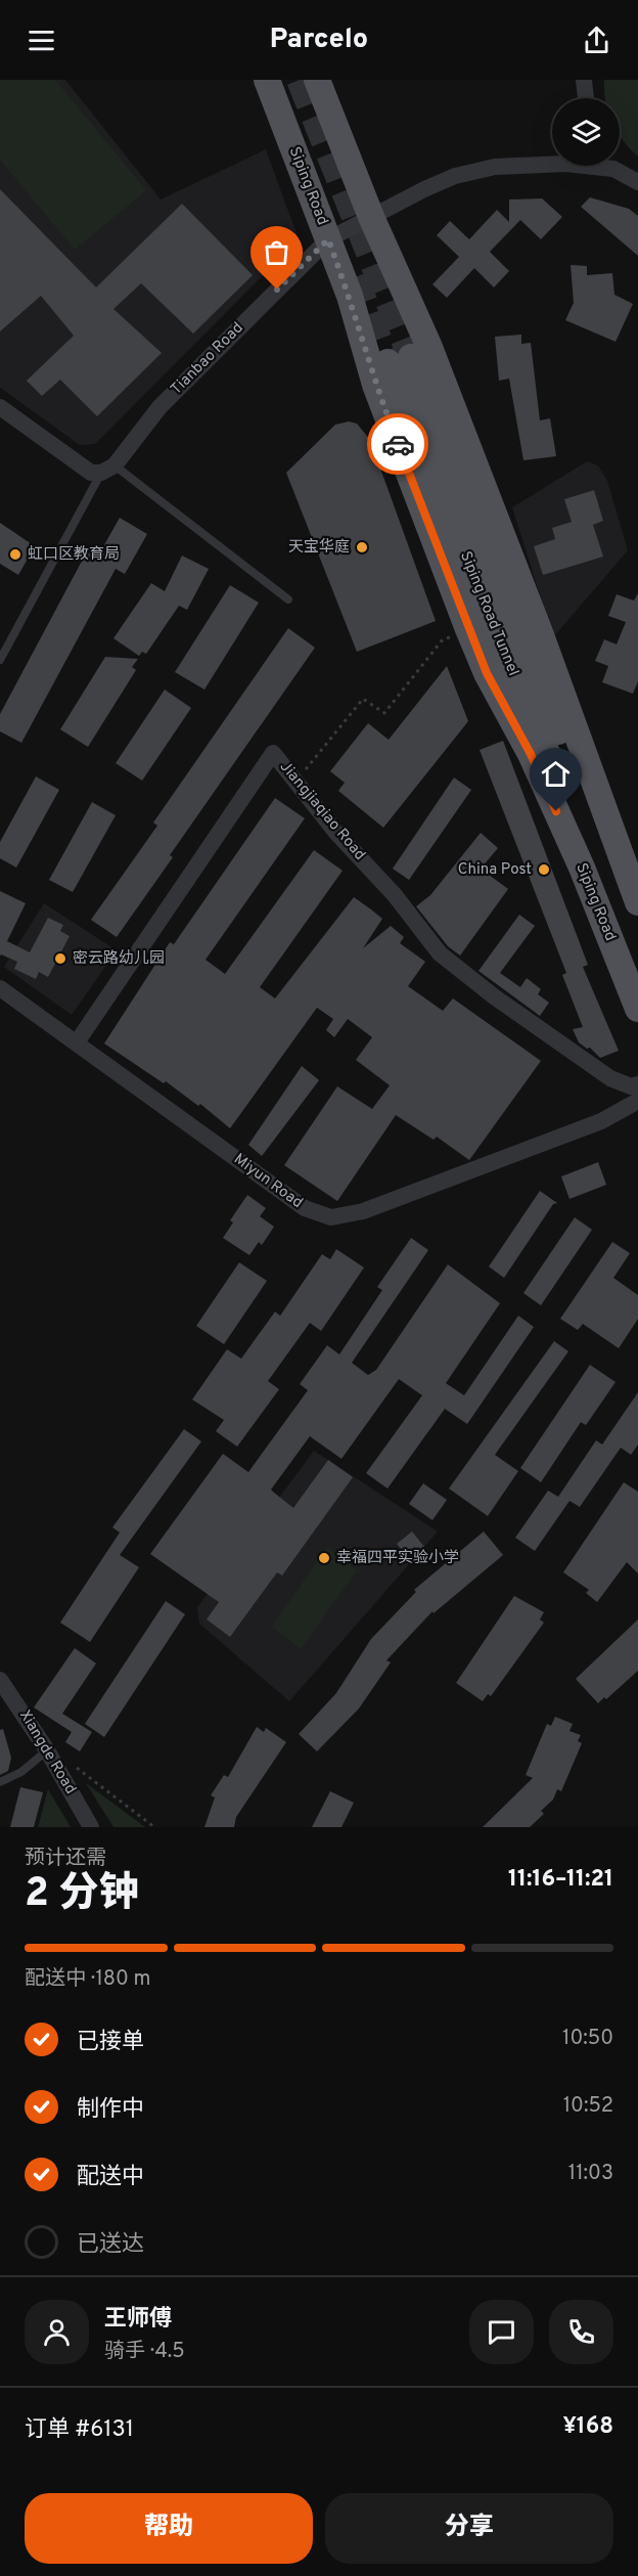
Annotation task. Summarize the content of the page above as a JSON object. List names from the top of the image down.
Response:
{
  "streets": {
    "main road": ["Siping Road", "Siping Road Tunnel"],
    "street": [
      "Tianbao Road",
      "Jiangjiaqiao Road",
      "Miyun Road",
      "Xiangde Road"
    ]
  },
  "crossings": [
    ["Siping Road", "Tianbao Road"],
    ["Siping Road", "Siping Road Tunnel"],
    ["Jiangjiaqiao Road", "Miyun Road"]
  ],
  "places": [
    "天宝华庭",
    "虹口区教育局",
    "China Post",
    "密云路幼儿园",
    "幸福四平实验小学"
  ],
  "page": {
    "header": "Parcelo",
    "heading": ["2 分钟", "预计还需", "11:16–11:21"],
    "panel": [
      "王师傅",
      "骑手 · 4.5",
      "订单 #6131",
      "¥168"
    ],
    "bar": "配送中 · 180 m",
    "list": [
      ["已接单", "10:50"],
      ["制作中", "10:52"],
      ["配送中", "11:03"],
      "已送达"
    ],
    "buttons": ["帮助", "分享"]
  }
}
